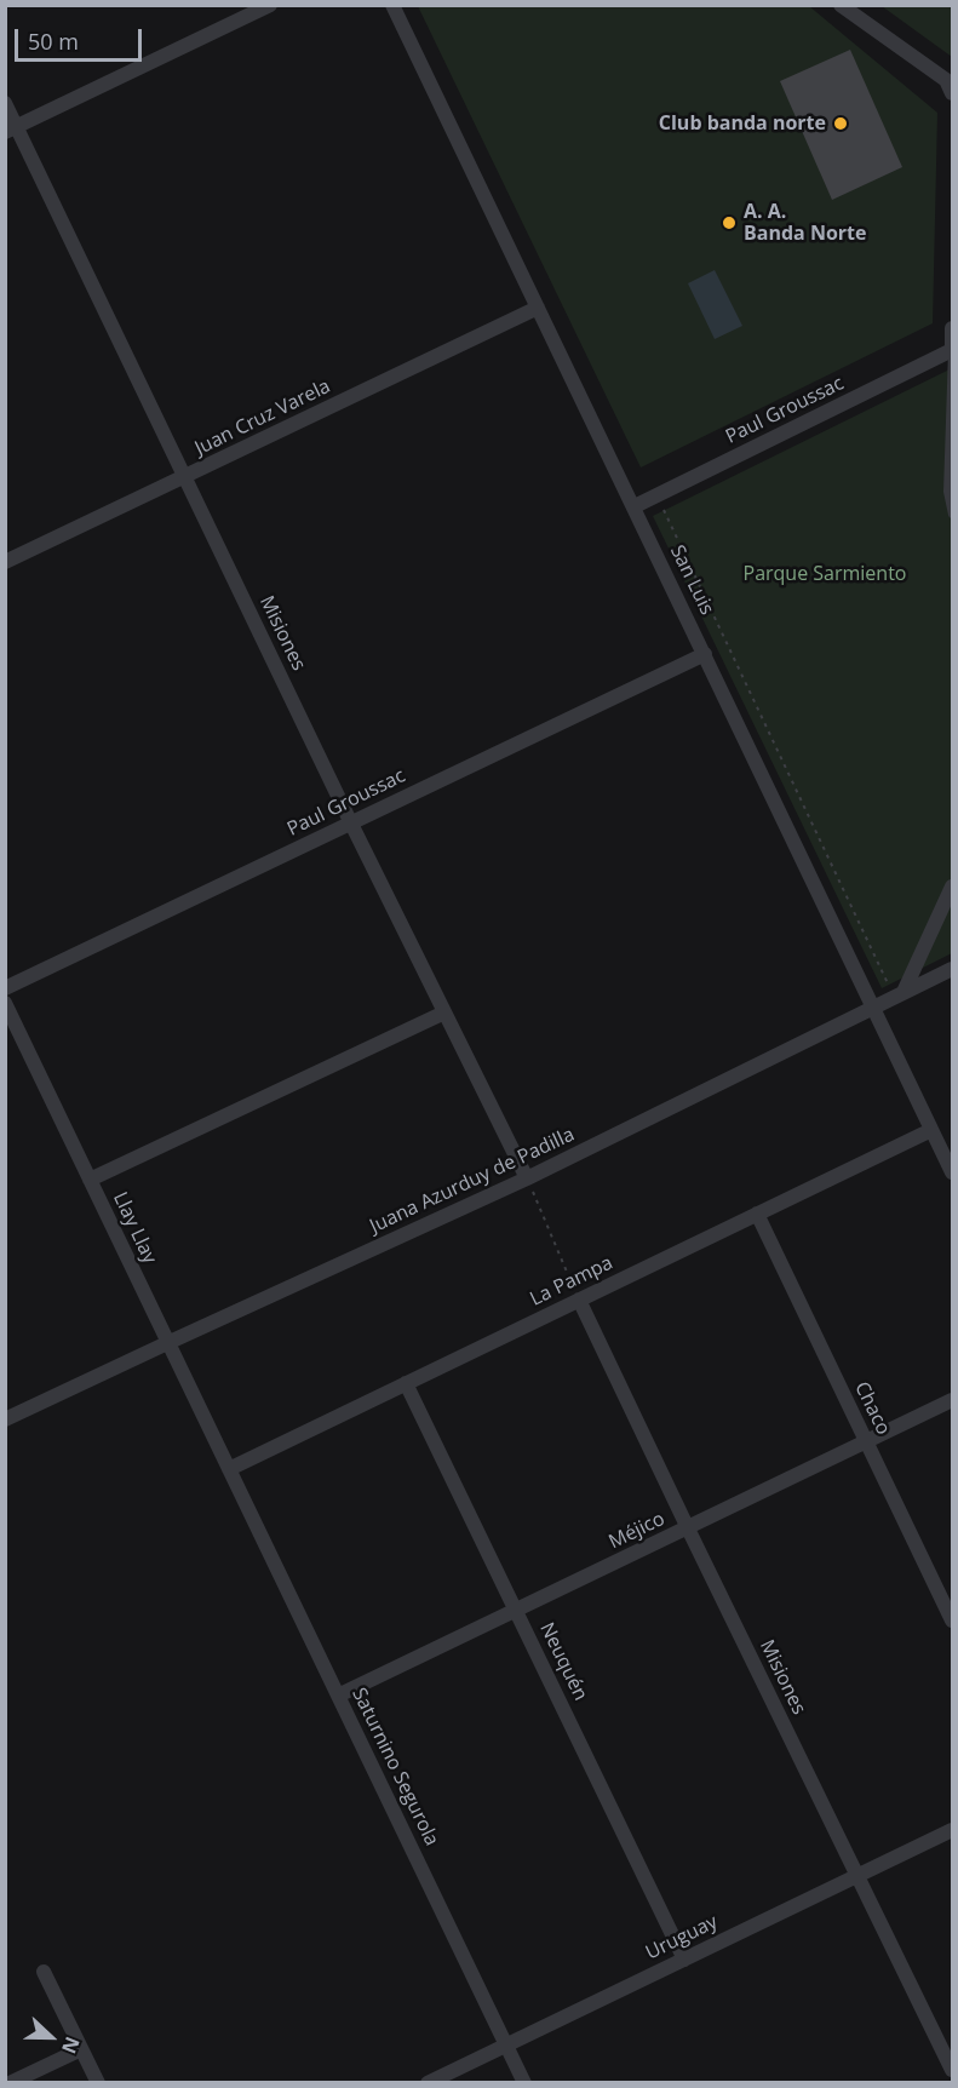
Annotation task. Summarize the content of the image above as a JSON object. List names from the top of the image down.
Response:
{
  "streets": {
    "street": [
      "Paul Groussac",
      "Juan Cruz Varela",
      "San Luis",
      "Misiones",
      "Juana Azurduy de Padilla",
      "Llay Llay",
      "La Pampa",
      "Chaco",
      "Méjico",
      "Neuquén",
      "Saturnino Segurola",
      "Uruguay"
    ]
  },
  "crossings": [
    ["Paul Groussac", "San Luis"],
    ["Paul Groussac", "Misiones"],
    ["Juan Cruz Varela", "San Luis"],
    ["Juan Cruz Varela", "Misiones"],
    ["San Luis", "Juana Azurduy de Padilla"],
    ["San Luis", "La Pampa"],
    ["Misiones", "Juana Azurduy de Padilla"],
    ["Misiones", "La Pampa"],
    ["Misiones", "Méjico"],
    ["Misiones", "Uruguay"],
    ["Juana Azurduy de Padilla", "Llay Llay"],
    ["Llay Llay", "La Pampa"],
    ["Llay Llay", "Saturnino Segurola"],
    ["La Pampa", "Chaco"],
    ["La Pampa", "Neuquén"],
    ["La Pampa", "Saturnino Segurola"],
    ["Chaco", "Méjico"],
    ["Méjico", "Neuquén"],
    ["Méjico", "Saturnino Segurola"],
    ["Neuquén", "Uruguay"],
    ["Saturnino Segurola", "Uruguay"]
  ],
  "parks": ["Parque Sarmiento"],
  "places": ["Club banda norte", "A. A. Banda Norte"],
  "scale_bar": "50 m",
  "north": "right"
}
